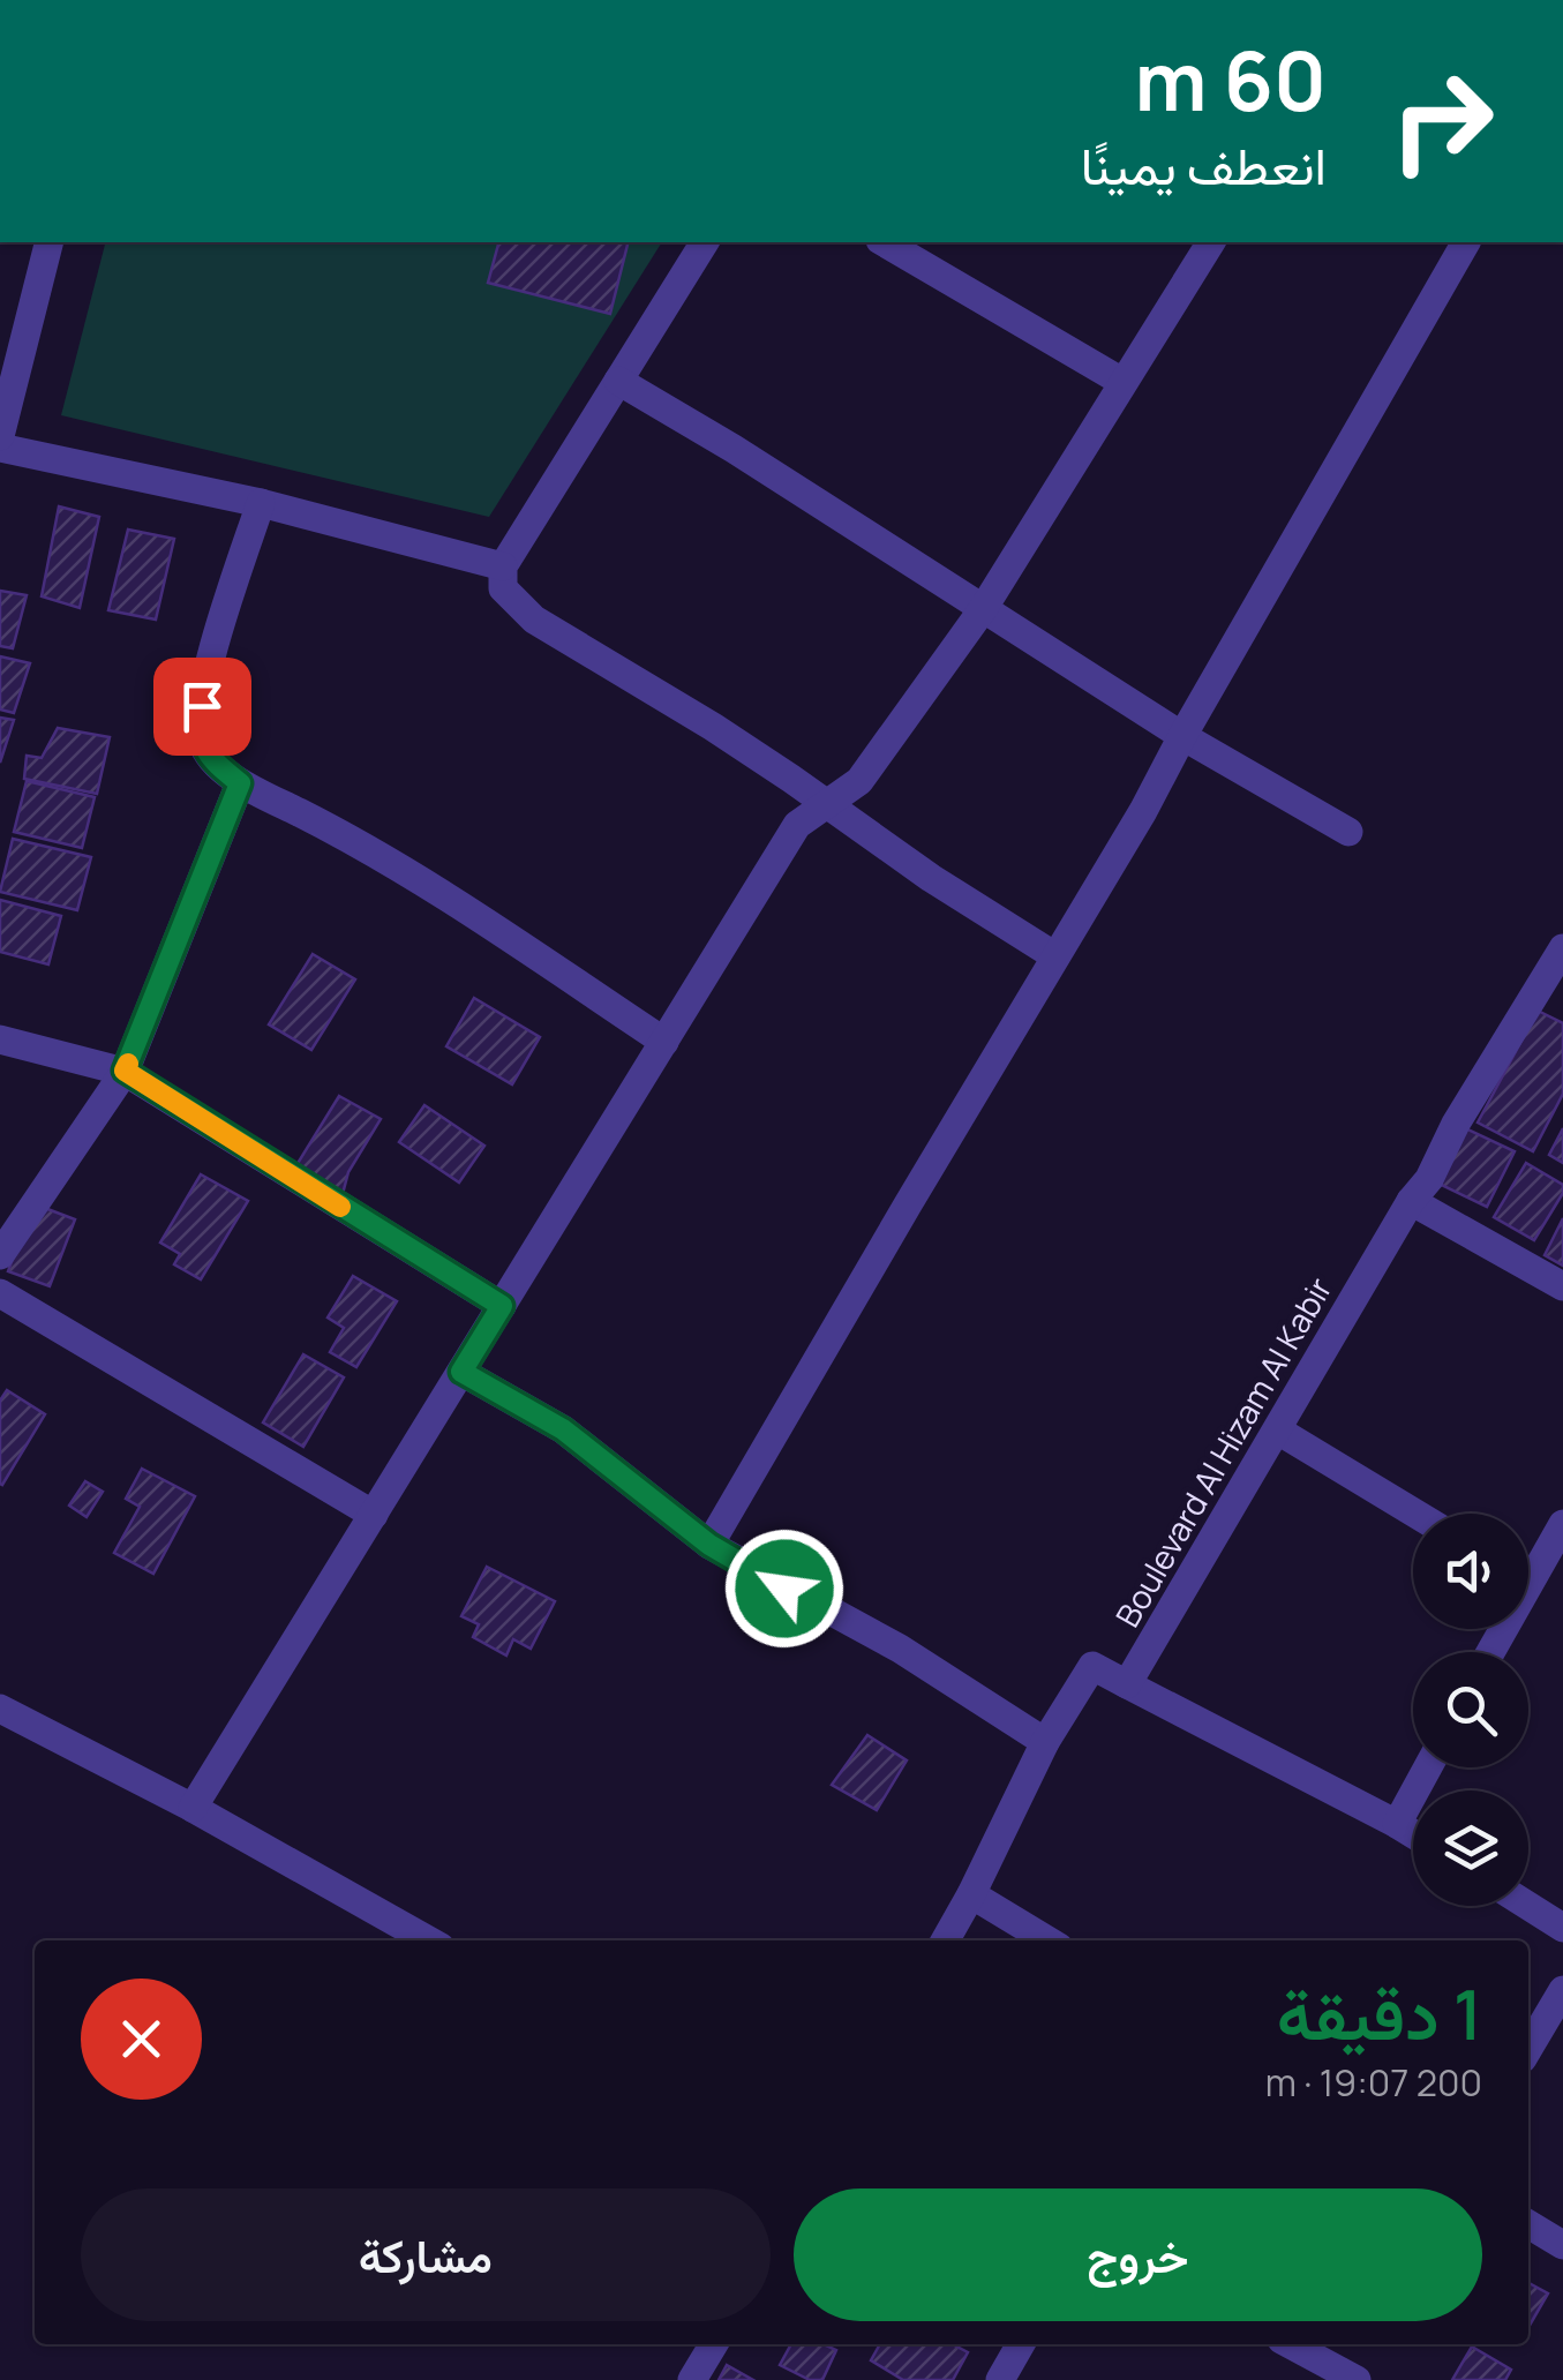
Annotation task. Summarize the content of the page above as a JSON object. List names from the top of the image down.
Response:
{
  "streets": {
    "street": ["Boulevard Al Hizam Al Kabir"]
  },
  "page": {
    "turn": ["60 m", "انعطف يمينًا"],
    "heading": ["1 دقيقة", "200 m · 19:07"],
    "buttons": ["خروج", "مشاركة"]
  }
}
